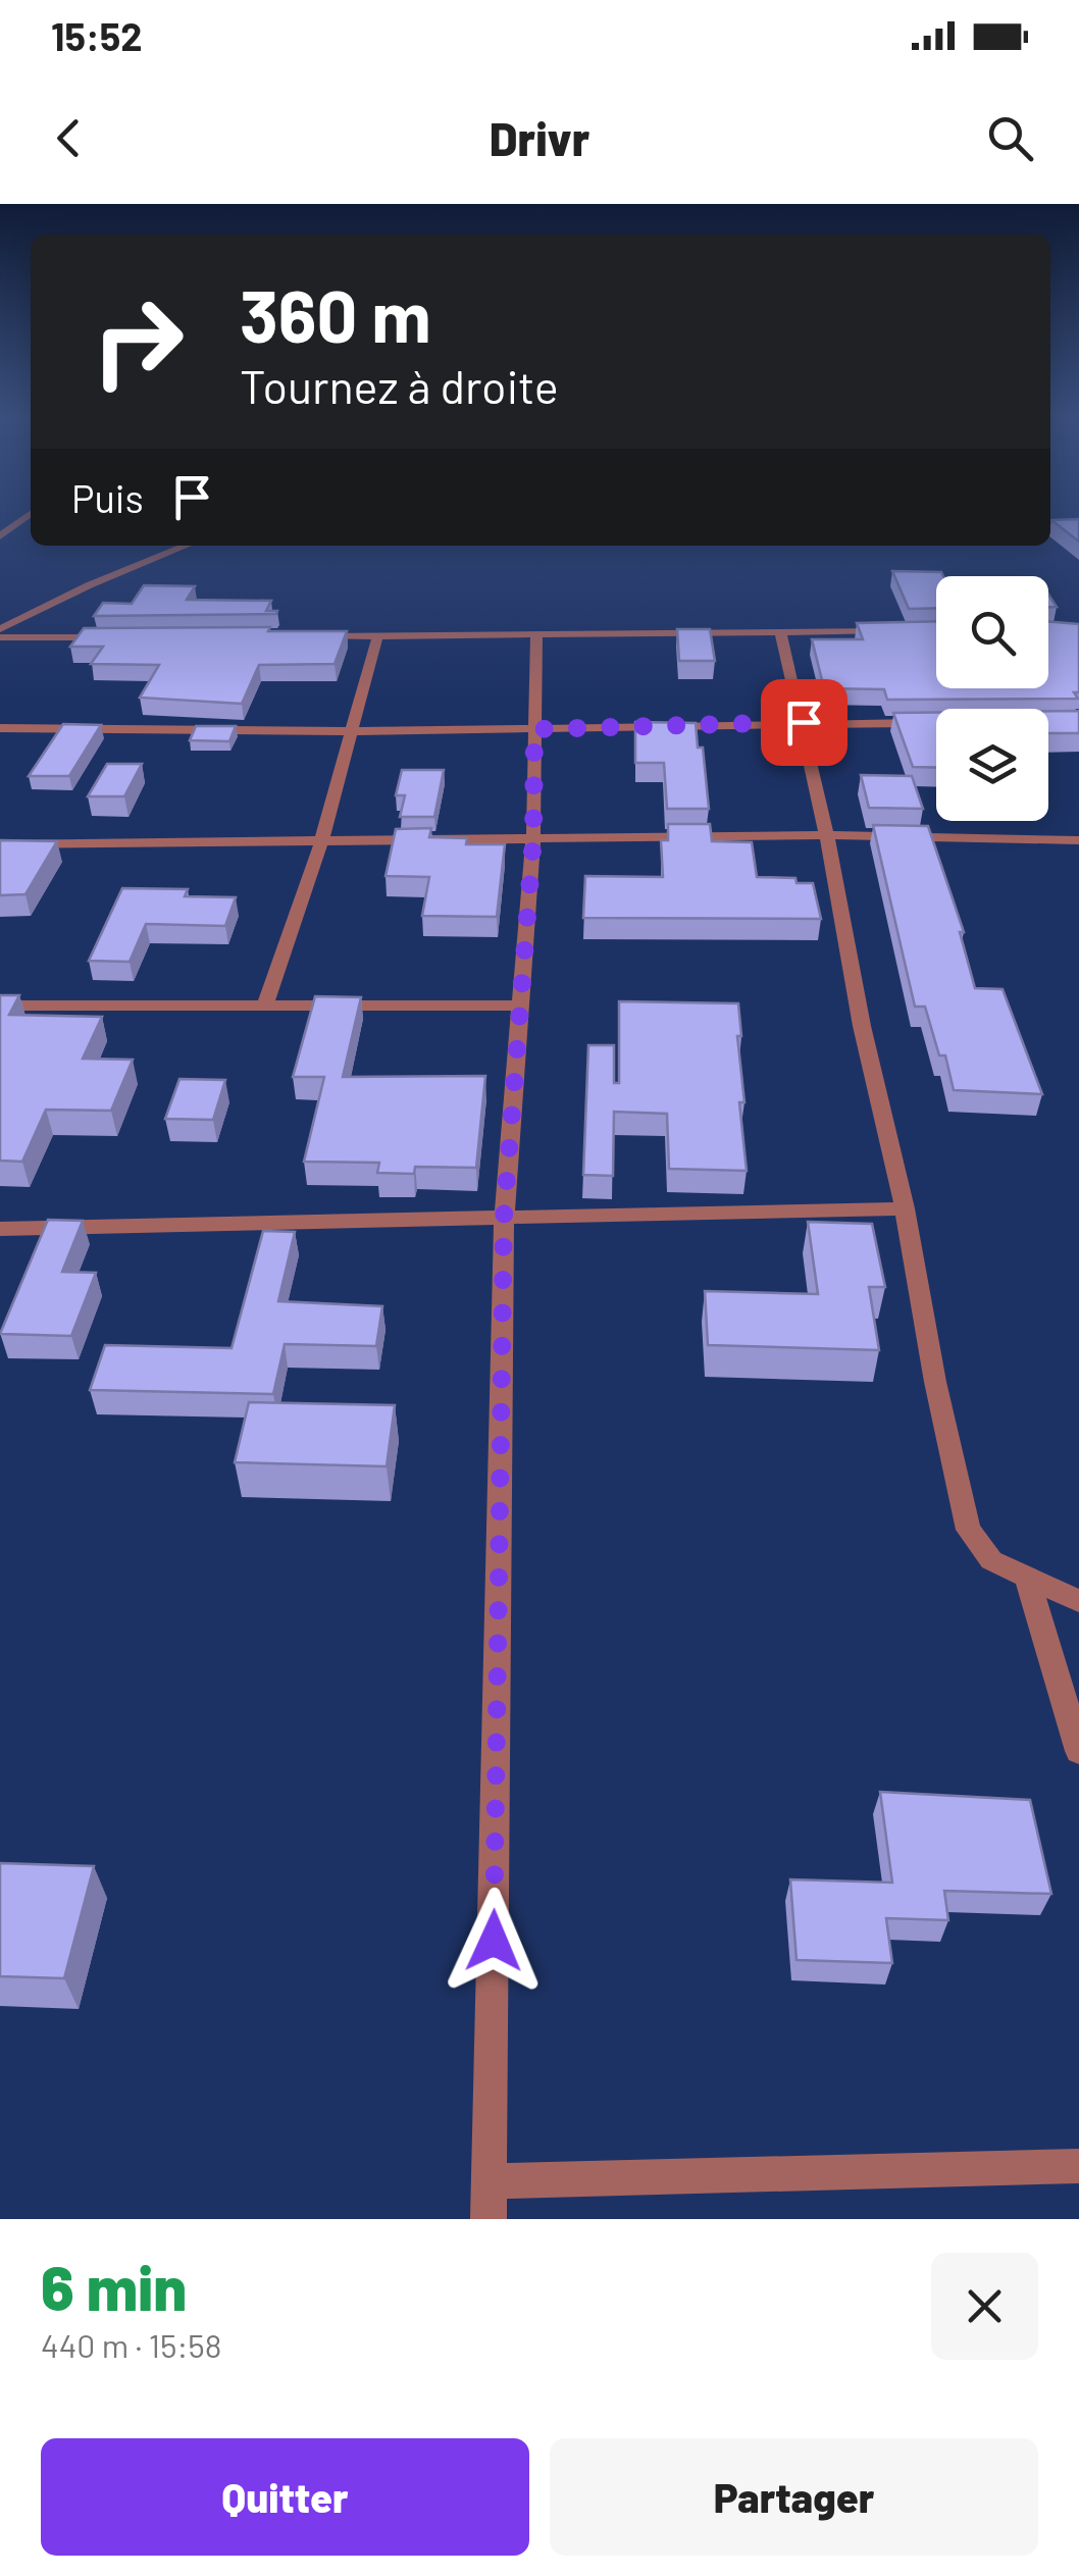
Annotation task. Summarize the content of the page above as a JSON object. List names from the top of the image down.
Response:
{
  "page": {
    "status": "15:52",
    "header": "Drivr",
    "turn": ["360 m", "Tournez à droite"],
    "then": "Puis",
    "heading": ["6 min", "440 m · 15:58"],
    "buttons": ["Quitter", "Partager"]
  }
}
